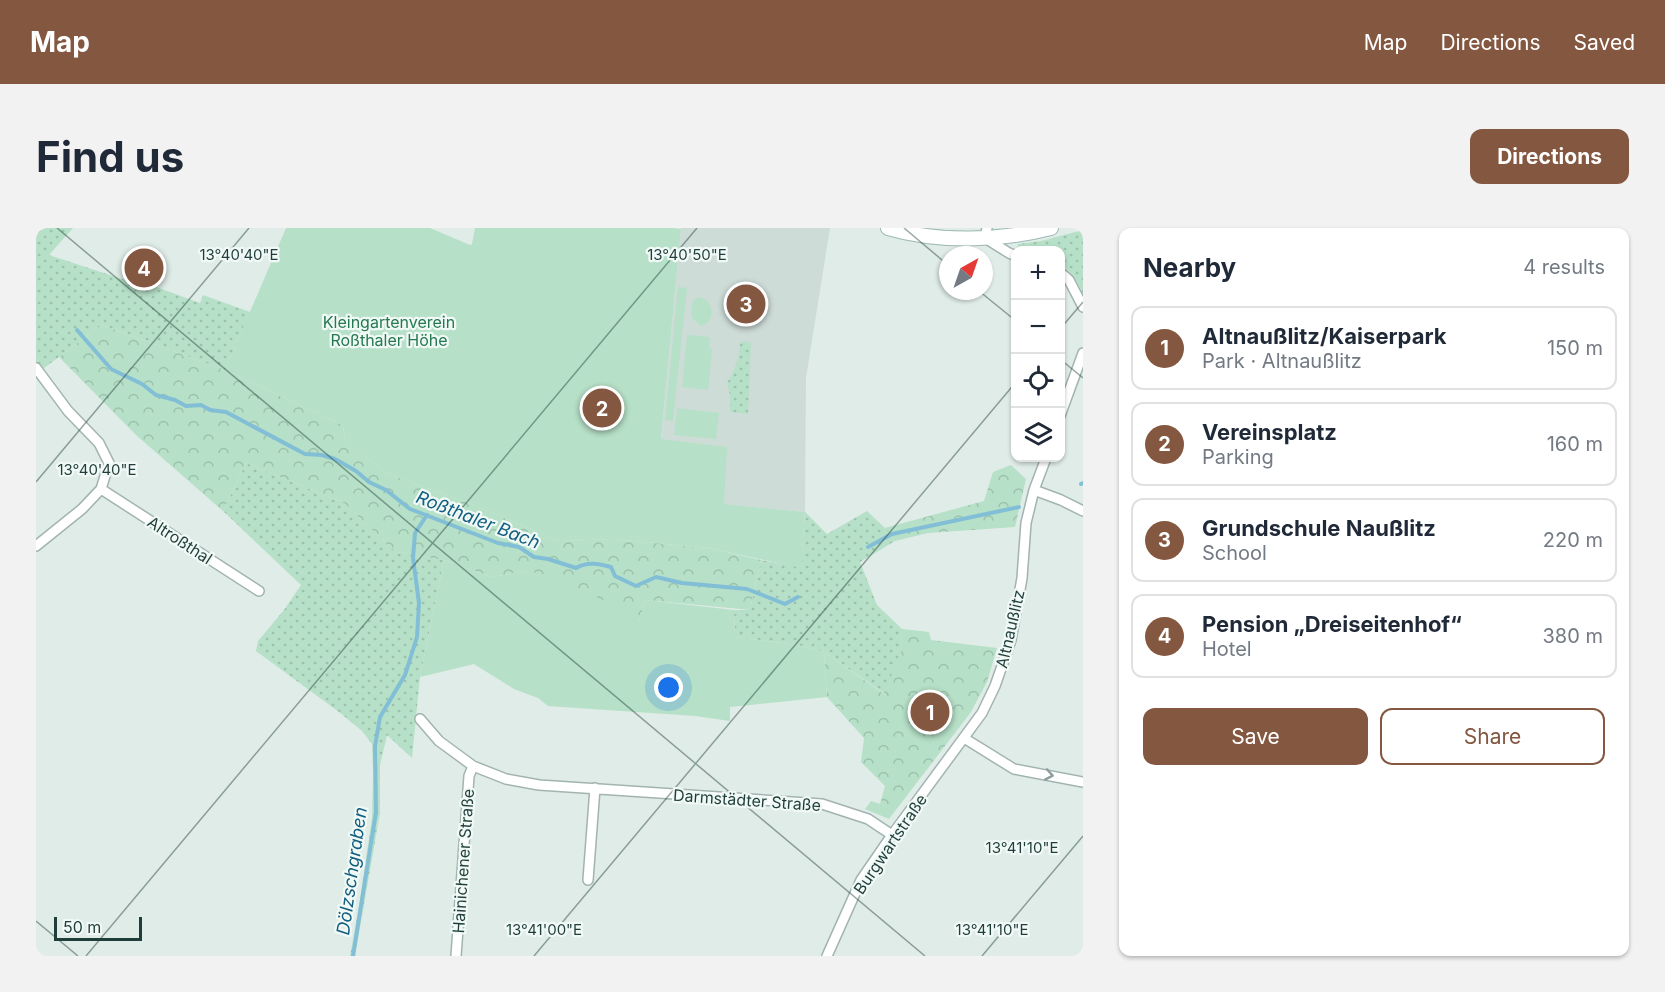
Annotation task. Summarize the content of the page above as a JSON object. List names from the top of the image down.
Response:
{
  "streets": {
    "street": [
      "Altroßthal",
      "Altnaußlitz",
      "Darmstädter Straße",
      "Burgwartstraße",
      "Hainichener Straße"
    ]
  },
  "crossings": [
    ["Altnaußlitz", "Burgwartstraße"],
    ["Darmstädter Straße", "Burgwartstraße"],
    ["Darmstädter Straße", "Hainichener Straße"]
  ],
  "water": ["Roßthaler Bach", "Dölzschgraben"],
  "parks": ["Kleingartenverein Roßthaler Höhe"],
  "scale_bar": "50 m",
  "north": "top right",
  "page": {
    "header": "Map",
    "nav": ["Map", "Directions", "Saved"],
    "buttons": [
      "Directions",
      ["Save", "Share"]
    ],
    "title": "Find us",
    "heading": ["Nearby", "4 results"],
    "map_buttons": ["+", "−"],
    "pins": [
      "4",
      "3",
      "2",
      "1"
    ],
    "list": [
      {
        "mark": "1",
        "name": "Altnaußlitz/Kaiserpark",
        "note": "Park · Altnaußlitz",
        "value": "150 m"
      },
      {
        "mark": "2",
        "name": "Vereinsplatz",
        "note": "Parking",
        "value": "160 m"
      },
      {
        "mark": "3",
        "name": "Grundschule Naußlitz",
        "note": "School",
        "value": "220 m"
      },
      {
        "mark": "4",
        "name": "Pension „Dreiseitenhof“",
        "note": "Hotel",
        "value": "380 m"
      }
    ],
    "scale": "50 m"
  },
  "coordinates": [
    "13°40'40\"E",
    "13°40'50\"E",
    "13°41'10\"E",
    "13°41'00\"E"
  ]
}
